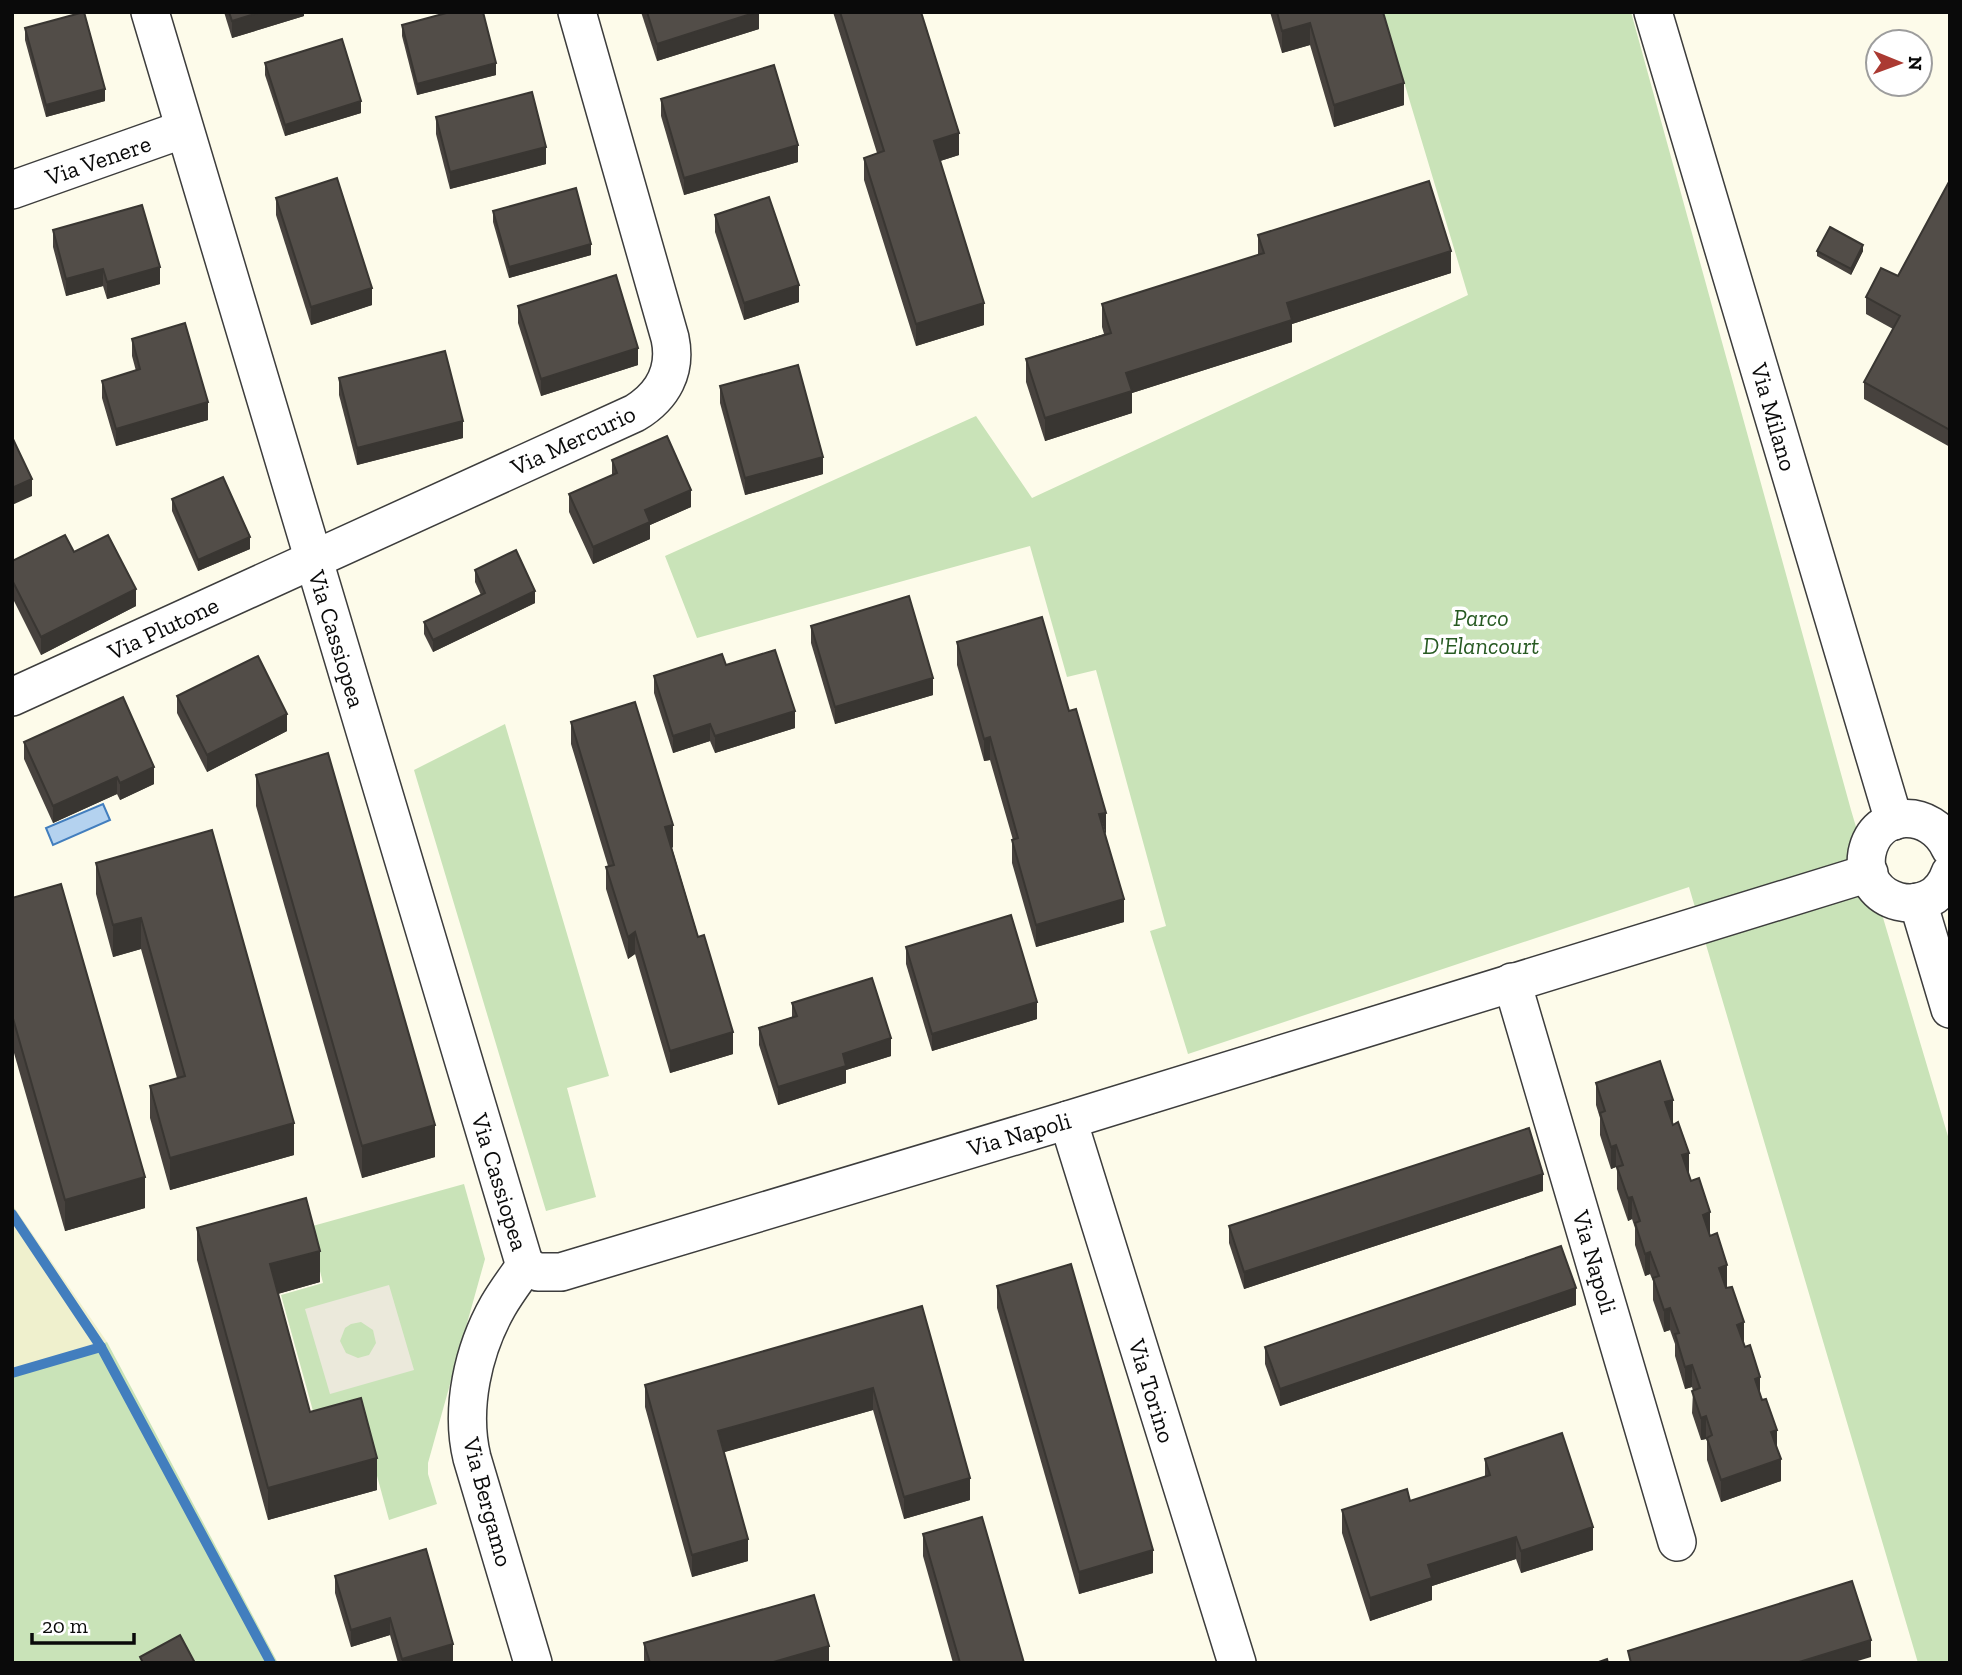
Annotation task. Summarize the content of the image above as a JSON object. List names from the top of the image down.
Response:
{
  "streets": {
    "street": [
      "Via Venere",
      "Via Milano",
      "Via Mercurio",
      "Via Plutone",
      "Via Cassiopea",
      "Via Napoli",
      "Via Torino",
      "Via Bergamo"
    ]
  },
  "crossings": [
    ["Via Venere", "Via Cassiopea"],
    ["Via Mercurio", "Via Plutone"],
    ["Via Mercurio", "Via Cassiopea"],
    ["Via Plutone", "Via Cassiopea"],
    ["Via Cassiopea", "Via Napoli"],
    ["Via Cassiopea", "Via Bergamo"],
    ["Via Napoli", "Via Torino"],
    ["Via Napoli", "Via Bergamo"]
  ],
  "parks": ["Parco D'Elancourt"],
  "scale_bar": "20 m",
  "north": "right"
}
